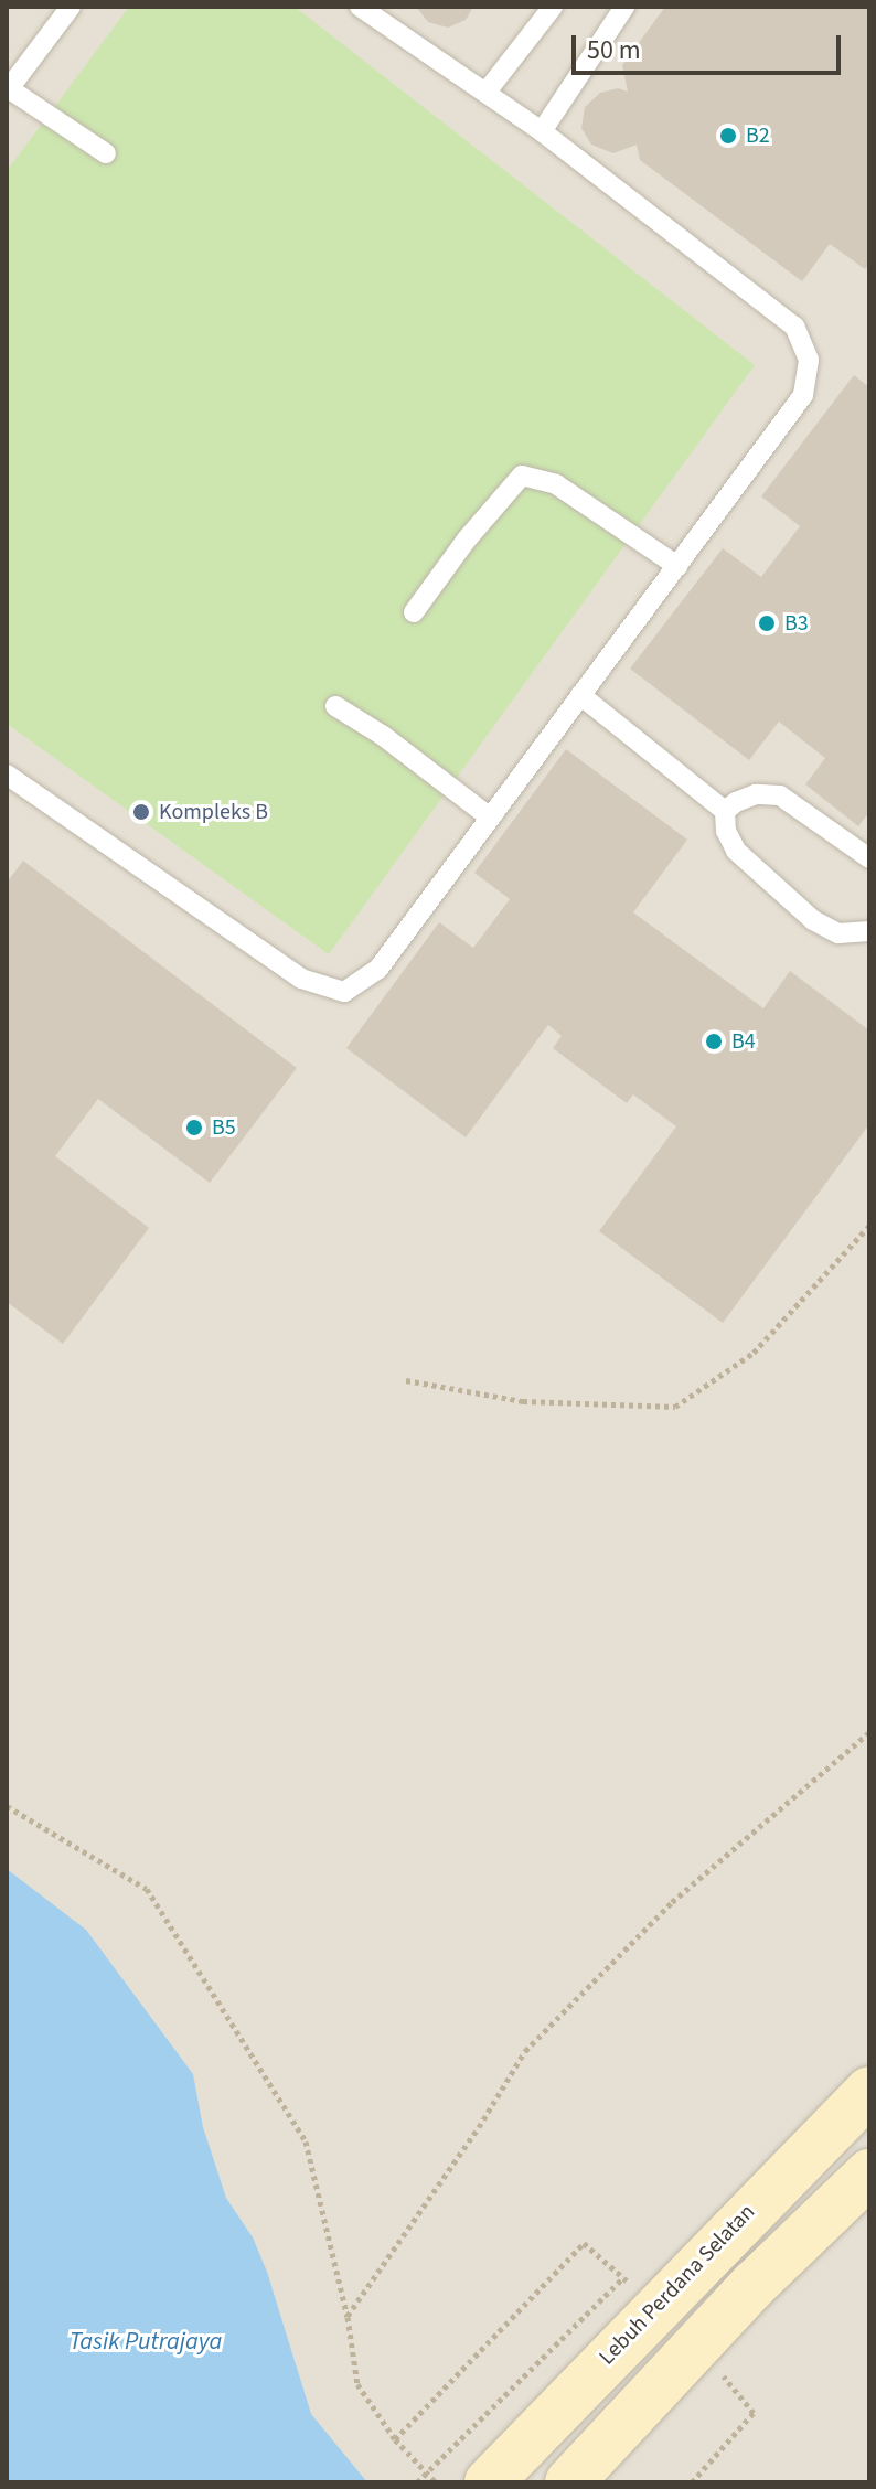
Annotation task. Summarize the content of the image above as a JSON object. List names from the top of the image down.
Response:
{
  "streets": {
    "main road": ["Lebuh Perdana Selatan"]
  },
  "water": ["Tasik Putrajaya"],
  "places": [
    "B2",
    "B3",
    "Kompleks B",
    "B4",
    "B5"
  ],
  "scale_bar": "50 m"
}
